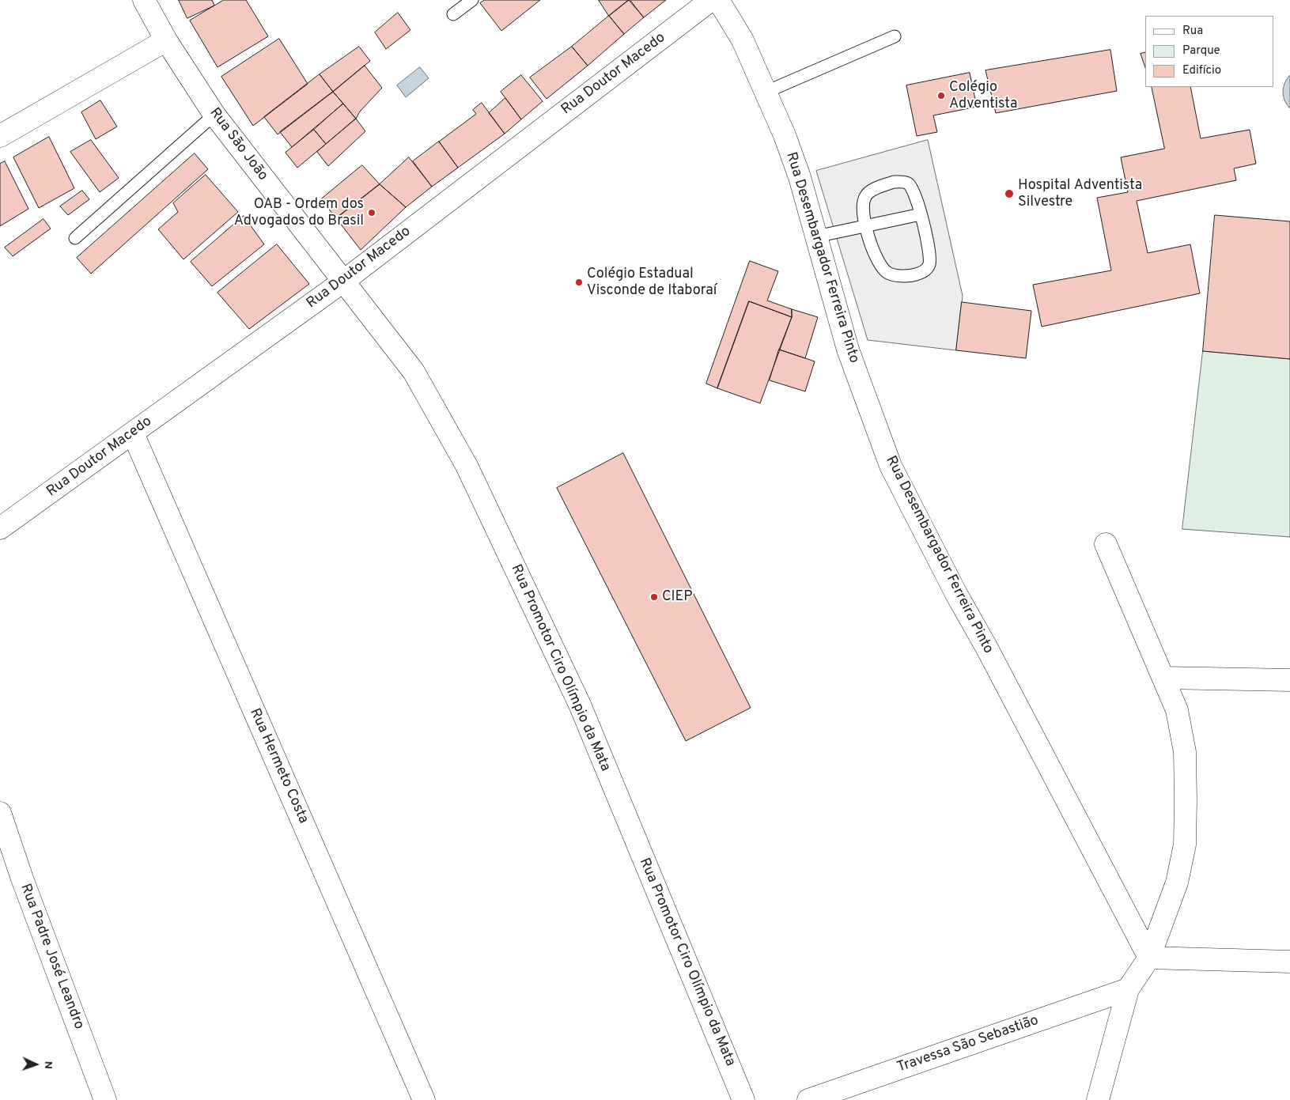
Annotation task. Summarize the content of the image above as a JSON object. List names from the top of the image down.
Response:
{
  "streets": {
    "street": [
      "Rua Doutor Macedo",
      "Rua São João",
      "Rua Desembargador Ferreira Pinto",
      "Rua Promotor Ciro Olímpio da Mata",
      "Rua Hermeto Costa",
      "Rua Padre José Leandro",
      "Travessa São Sebastião"
    ]
  },
  "crossings": [
    ["Rua Doutor Macedo", "Rua São João"],
    ["Rua Doutor Macedo", "Rua Promotor Ciro Olímpio da Mata"],
    ["Rua Doutor Macedo", "Rua Hermeto Costa"],
    ["Rua São João", "Rua Promotor Ciro Olímpio da Mata"]
  ],
  "places": [
    "Colégio Adventista",
    "Hospital Adventista Silvestre",
    "OAB - Ordem dos Advogados do Brasil",
    "Colégio Estadual Visconde de Itaboraí",
    "CIEP"
  ],
  "legend": ["Rua", "Parque", "Edifício"],
  "north": "right"
}
